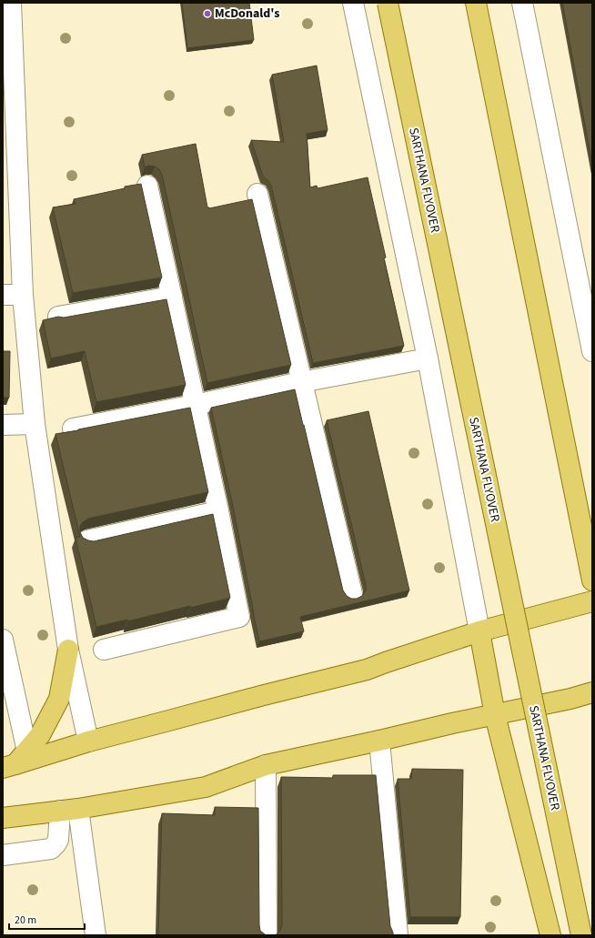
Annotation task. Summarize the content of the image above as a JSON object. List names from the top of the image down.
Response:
{
  "streets": {
    "main road": ["SARTHANA FLYOVER"]
  },
  "places": ["McDonald's"],
  "scale_bar": "20 m"
}
